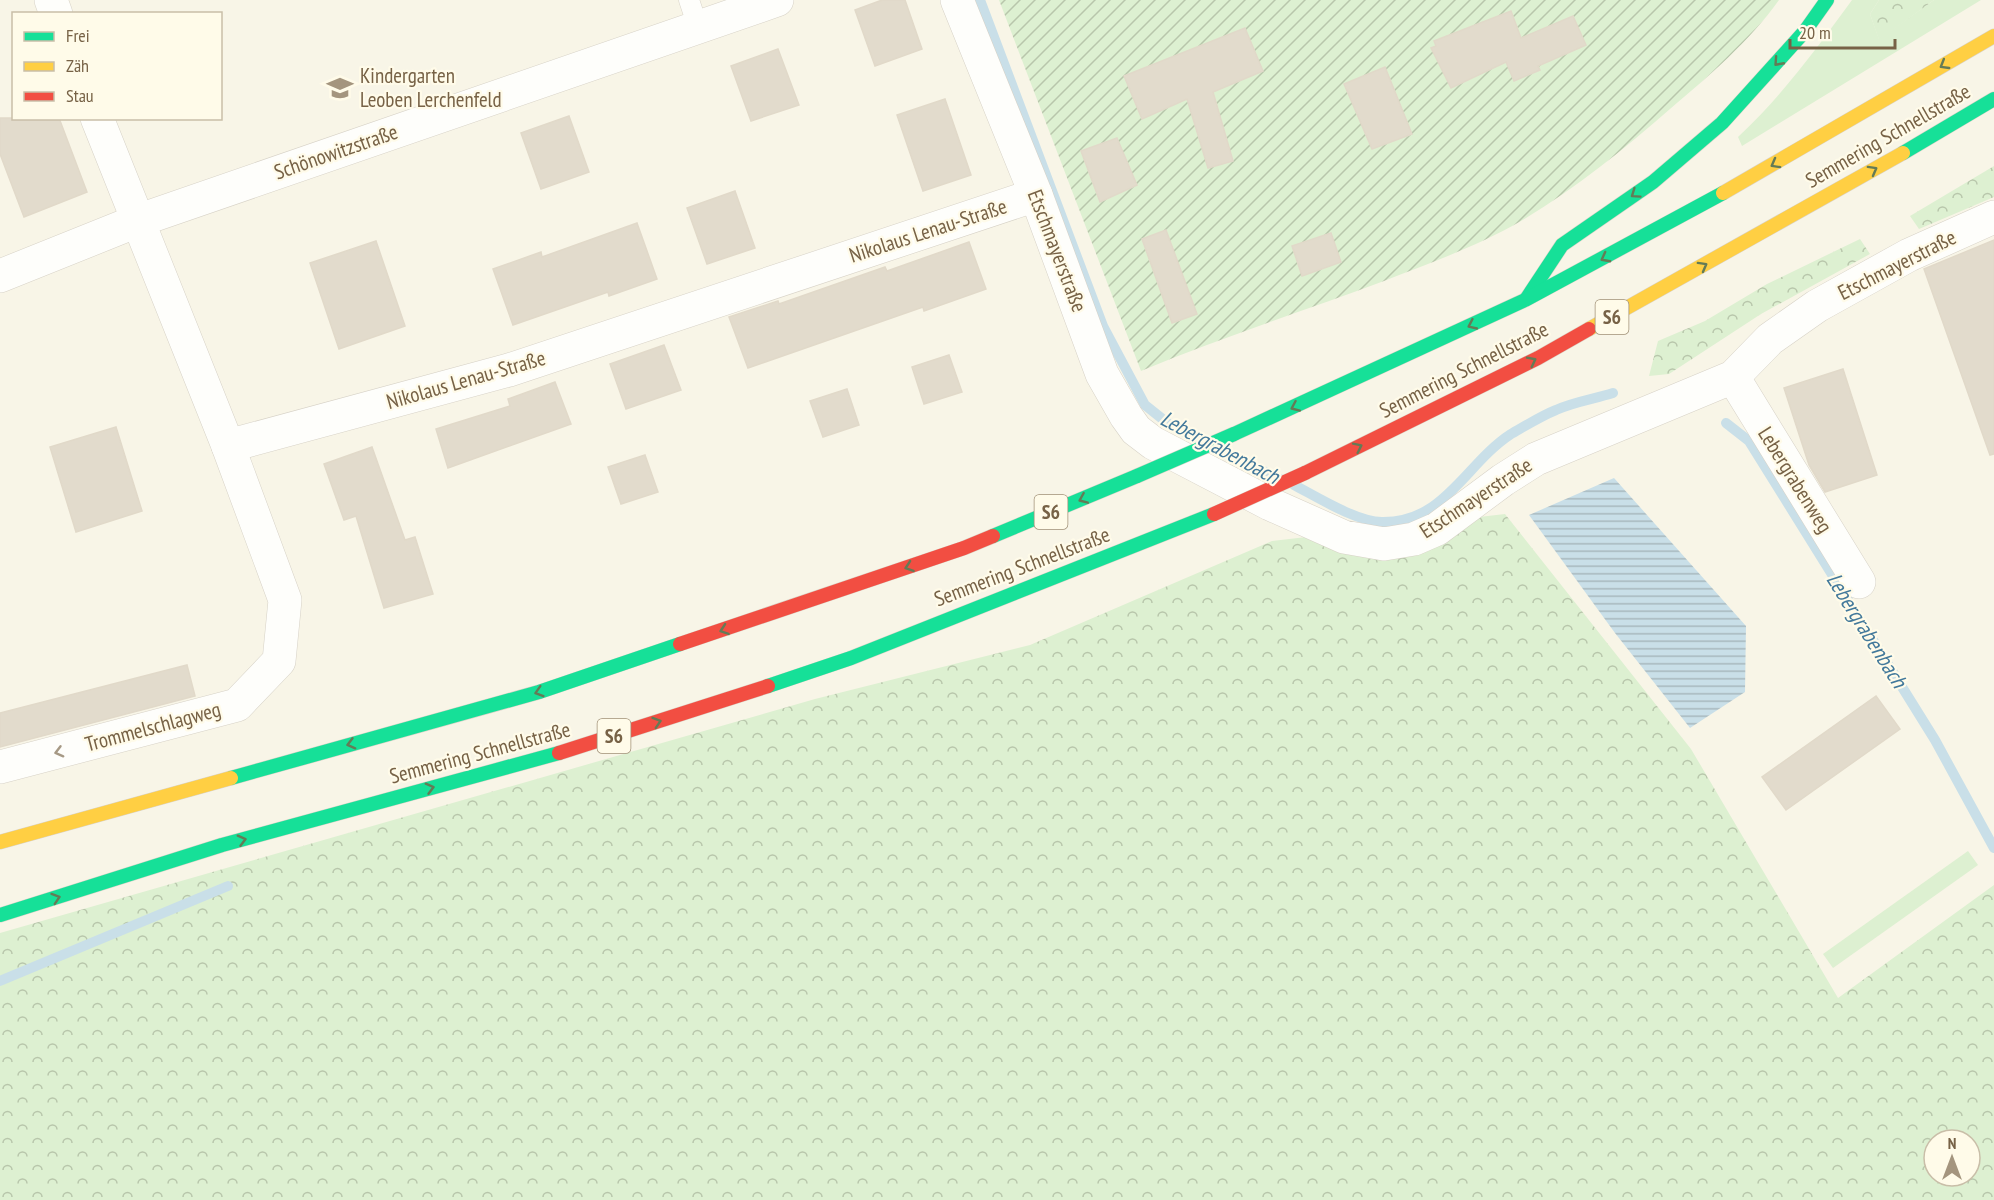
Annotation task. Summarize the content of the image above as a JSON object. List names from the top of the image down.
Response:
{
  "streets": {
    "highway": ["Semmering Schnellstraße", "S6"],
    "street": [
      "Schönowitzstraße",
      "Nikolaus Lenau-Straße",
      "Etschmayerstraße",
      "Lebergrabenweg",
      "Trommelschlagweg"
    ]
  },
  "crossings": [
    ["Nikolaus Lenau-Straße", "Etschmayerstraße"],
    ["Nikolaus Lenau-Straße", "Trommelschlagweg"],
    ["Etschmayerstraße", "Lebergrabenweg"]
  ],
  "water": ["Lebergrabenbach"],
  "places": {
    "school or university": ["Kindergarten Leoben Lerchenfeld"]
  },
  "legend": ["Frei", "Zäh", "Stau"],
  "scale_bar": "20 m",
  "north": "top"
}
